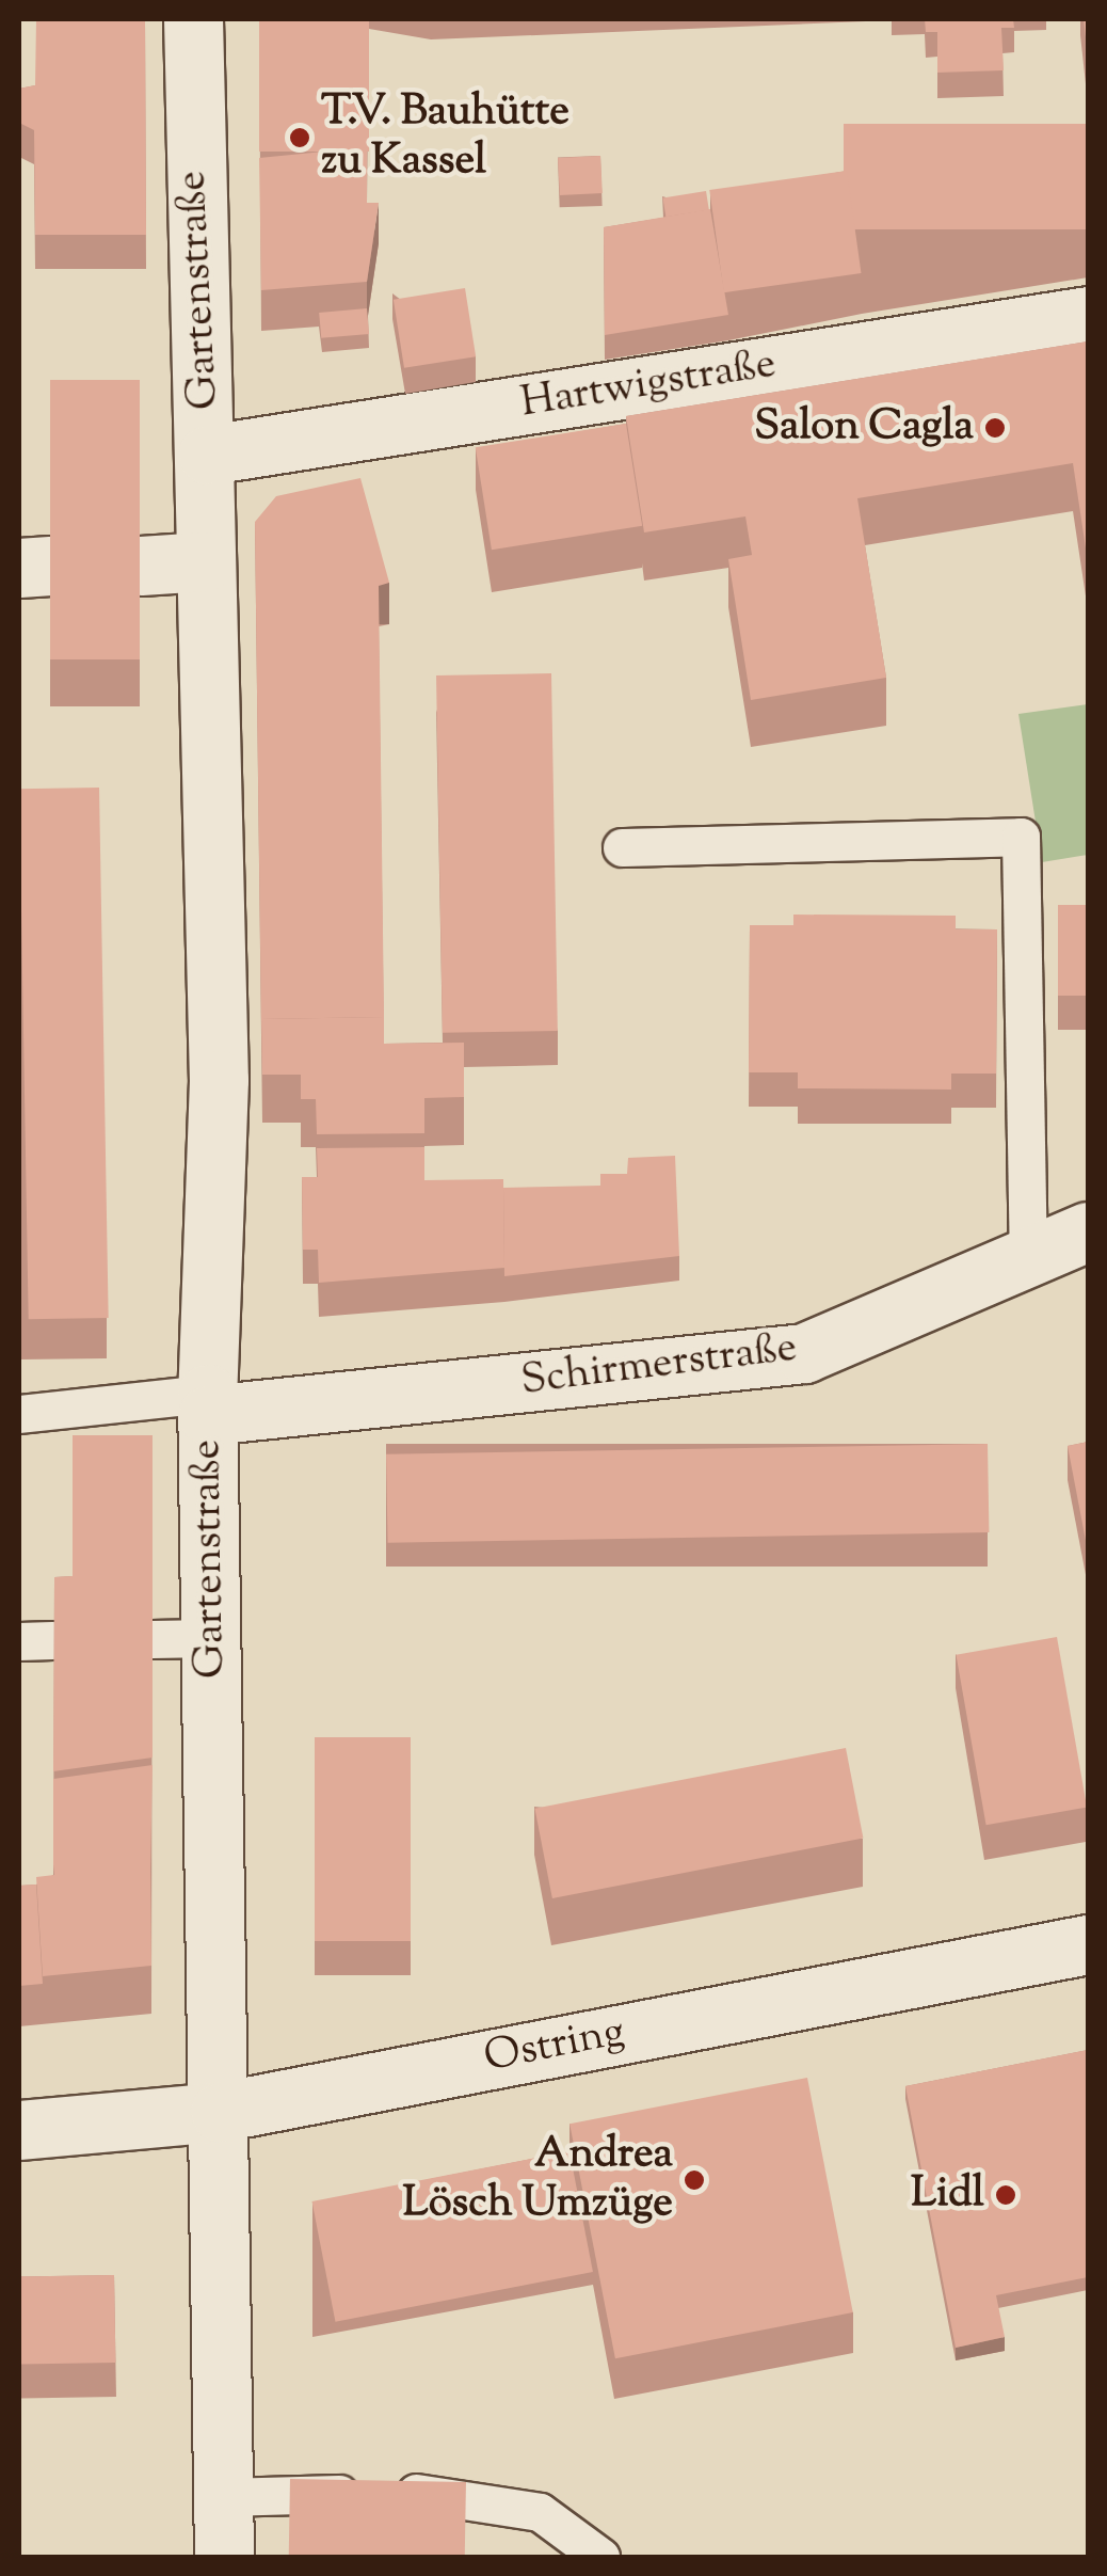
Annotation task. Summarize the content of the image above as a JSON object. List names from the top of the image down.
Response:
{
  "streets": {
    "street": [
      "Gartenstraße",
      "Hartwigstraße",
      "Schirmerstraße",
      "Ostring"
    ]
  },
  "crossings": [
    ["Gartenstraße", "Hartwigstraße"],
    ["Gartenstraße", "Schirmerstraße"],
    ["Gartenstraße", "Ostring"]
  ],
  "places": [
    "T.V. Bauhütte zu Kassel",
    "Salon Cagla",
    "Andrea Lösch Umzüge",
    "Lidl"
  ]
}
